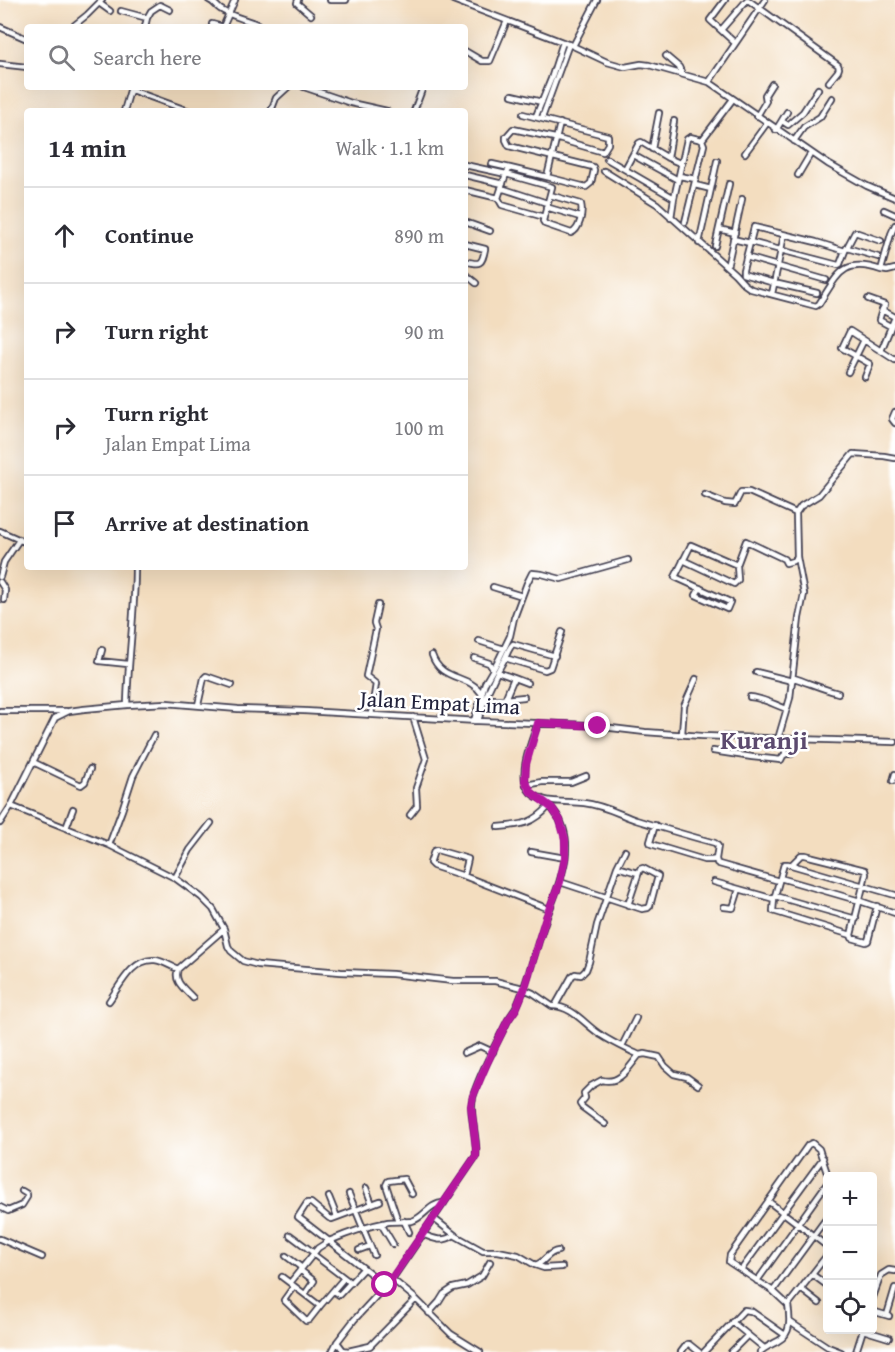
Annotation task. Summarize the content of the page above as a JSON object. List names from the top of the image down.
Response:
{
  "streets": {
    "street": ["Jalan Empat Lima"]
  },
  "districts": ["Kuranji"],
  "page": {
    "search": "Search here",
    "heading": ["14 min", "Walk · 1.1 km"],
    "list": [
      ["Continue", "890 m"],
      ["Turn right", "90 m"],
      ["Turn right", "Jalan Empat Lima", "100 m"],
      "Arrive at destination"
    ],
    "map_buttons": ["+", "−"]
  }
}
